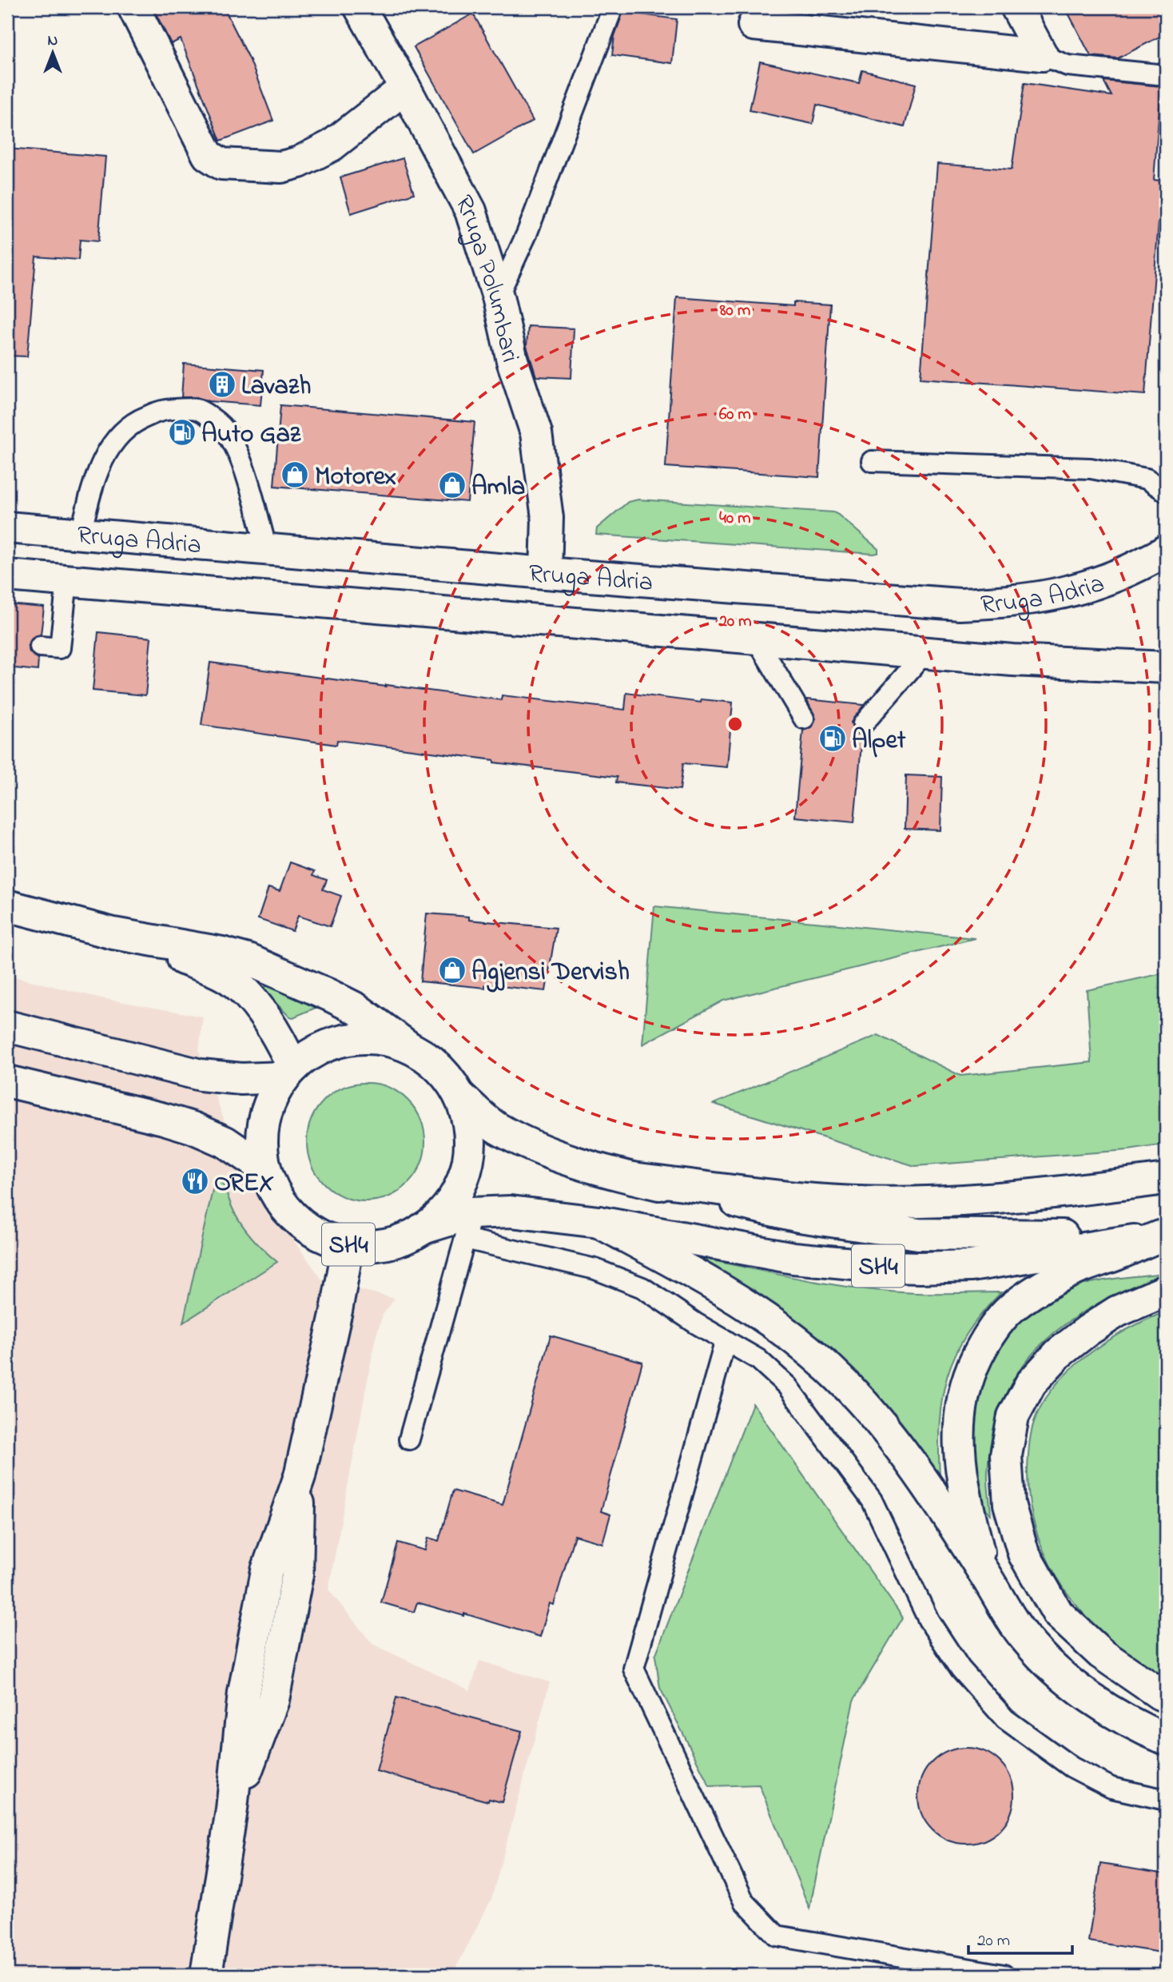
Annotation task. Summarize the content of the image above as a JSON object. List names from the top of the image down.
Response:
{
  "streets": {
    "main road": ["Rruga Polumbari", "Rruga Adria", "SH4"]
  },
  "crossings": [
    ["Rruga Polumbari", "Rruga Adria"]
  ],
  "places": {
    "building": ["Lavazh"],
    "fuel station": ["Auto Gaz", "Alpet"],
    "shop": ["Motorex", "Amla", "Agjensi Dervish"],
    "restaurant": ["OREX"]
  },
  "scale_bar": "20 m",
  "north": "top",
  "rings": [
    "80 m",
    "60 m",
    "40 m",
    "20 m"
  ]
}
